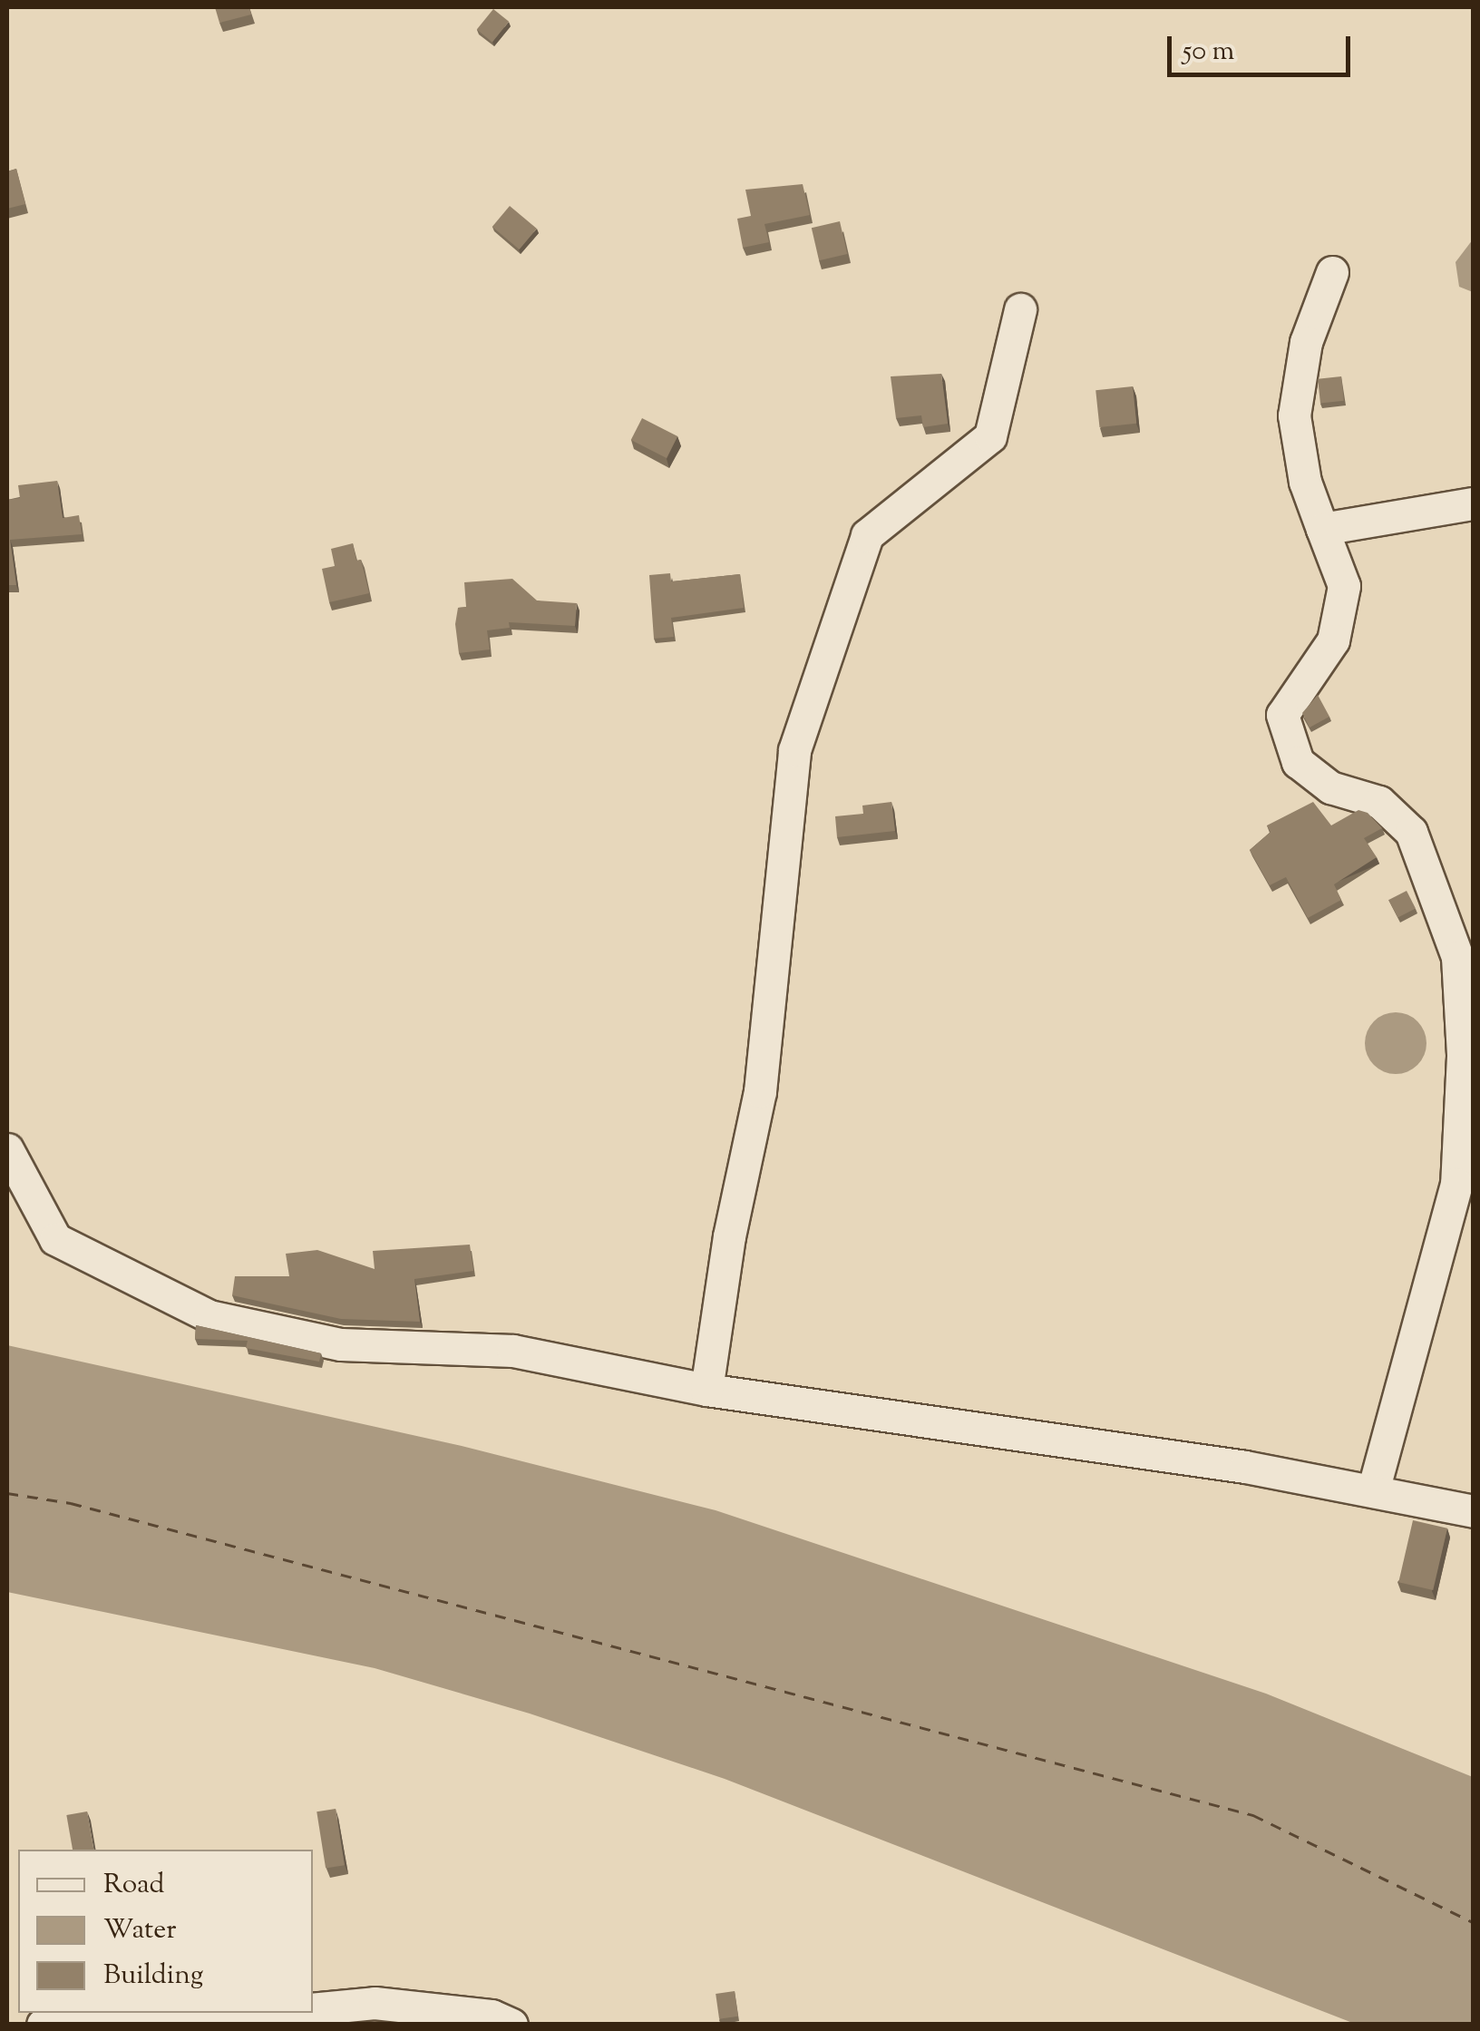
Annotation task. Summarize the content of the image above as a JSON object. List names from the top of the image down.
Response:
{
  "legend": ["Road", "Water", "Building"],
  "scale_bar": "50 m"
}
